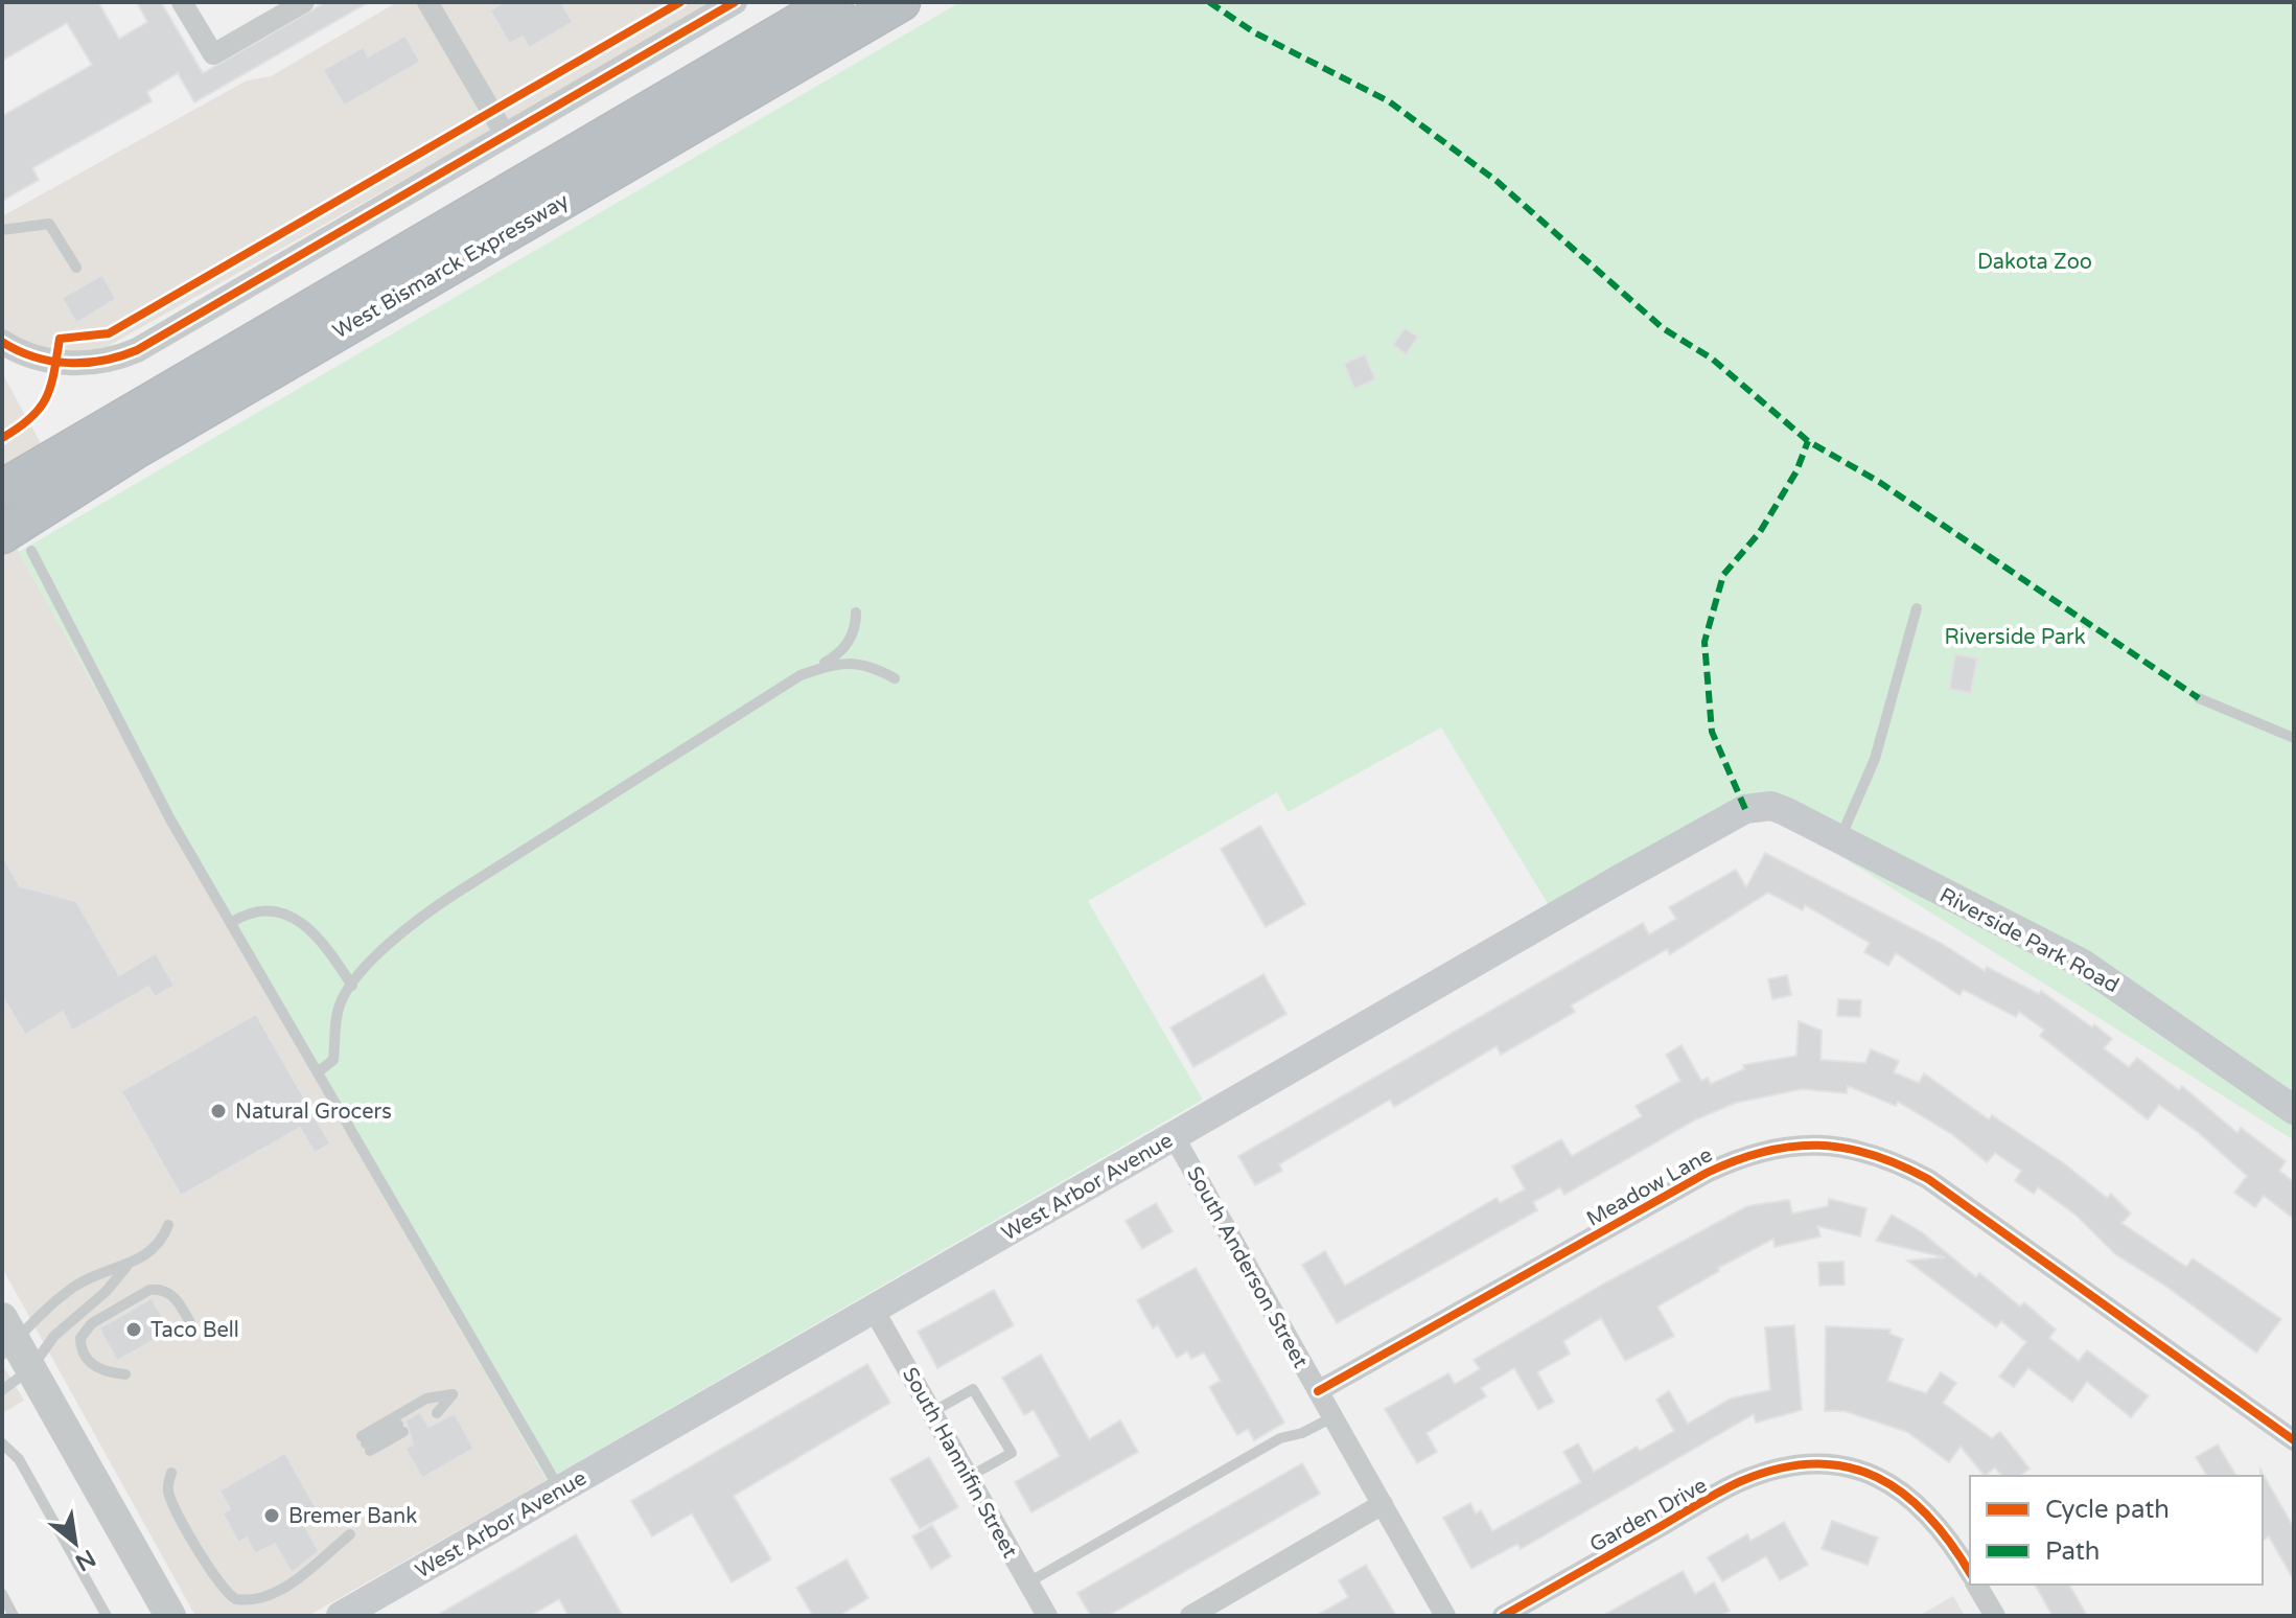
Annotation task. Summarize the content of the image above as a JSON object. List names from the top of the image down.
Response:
{
  "streets": {
    "highway": ["West Bismarck Expressway"],
    "main road": ["Riverside Park Road", "West Arbor Avenue"],
    "street": [
      "Meadow Lane",
      "South Anderson Street",
      "South Hannifin Street",
      "Garden Drive"
    ]
  },
  "crossings": [
    ["Riverside Park Road", "West Arbor Avenue"],
    ["West Arbor Avenue", "South Anderson Street"],
    ["West Arbor Avenue", "South Hannifin Street"],
    ["Meadow Lane", "South Anderson Street"]
  ],
  "parks": ["Dakota Zoo", "Riverside Park"],
  "places": ["Natural Grocers", "Taco Bell", "Bremer Bank"],
  "legend": ["Cycle path", "Path"],
  "north": "bottom right"
}
